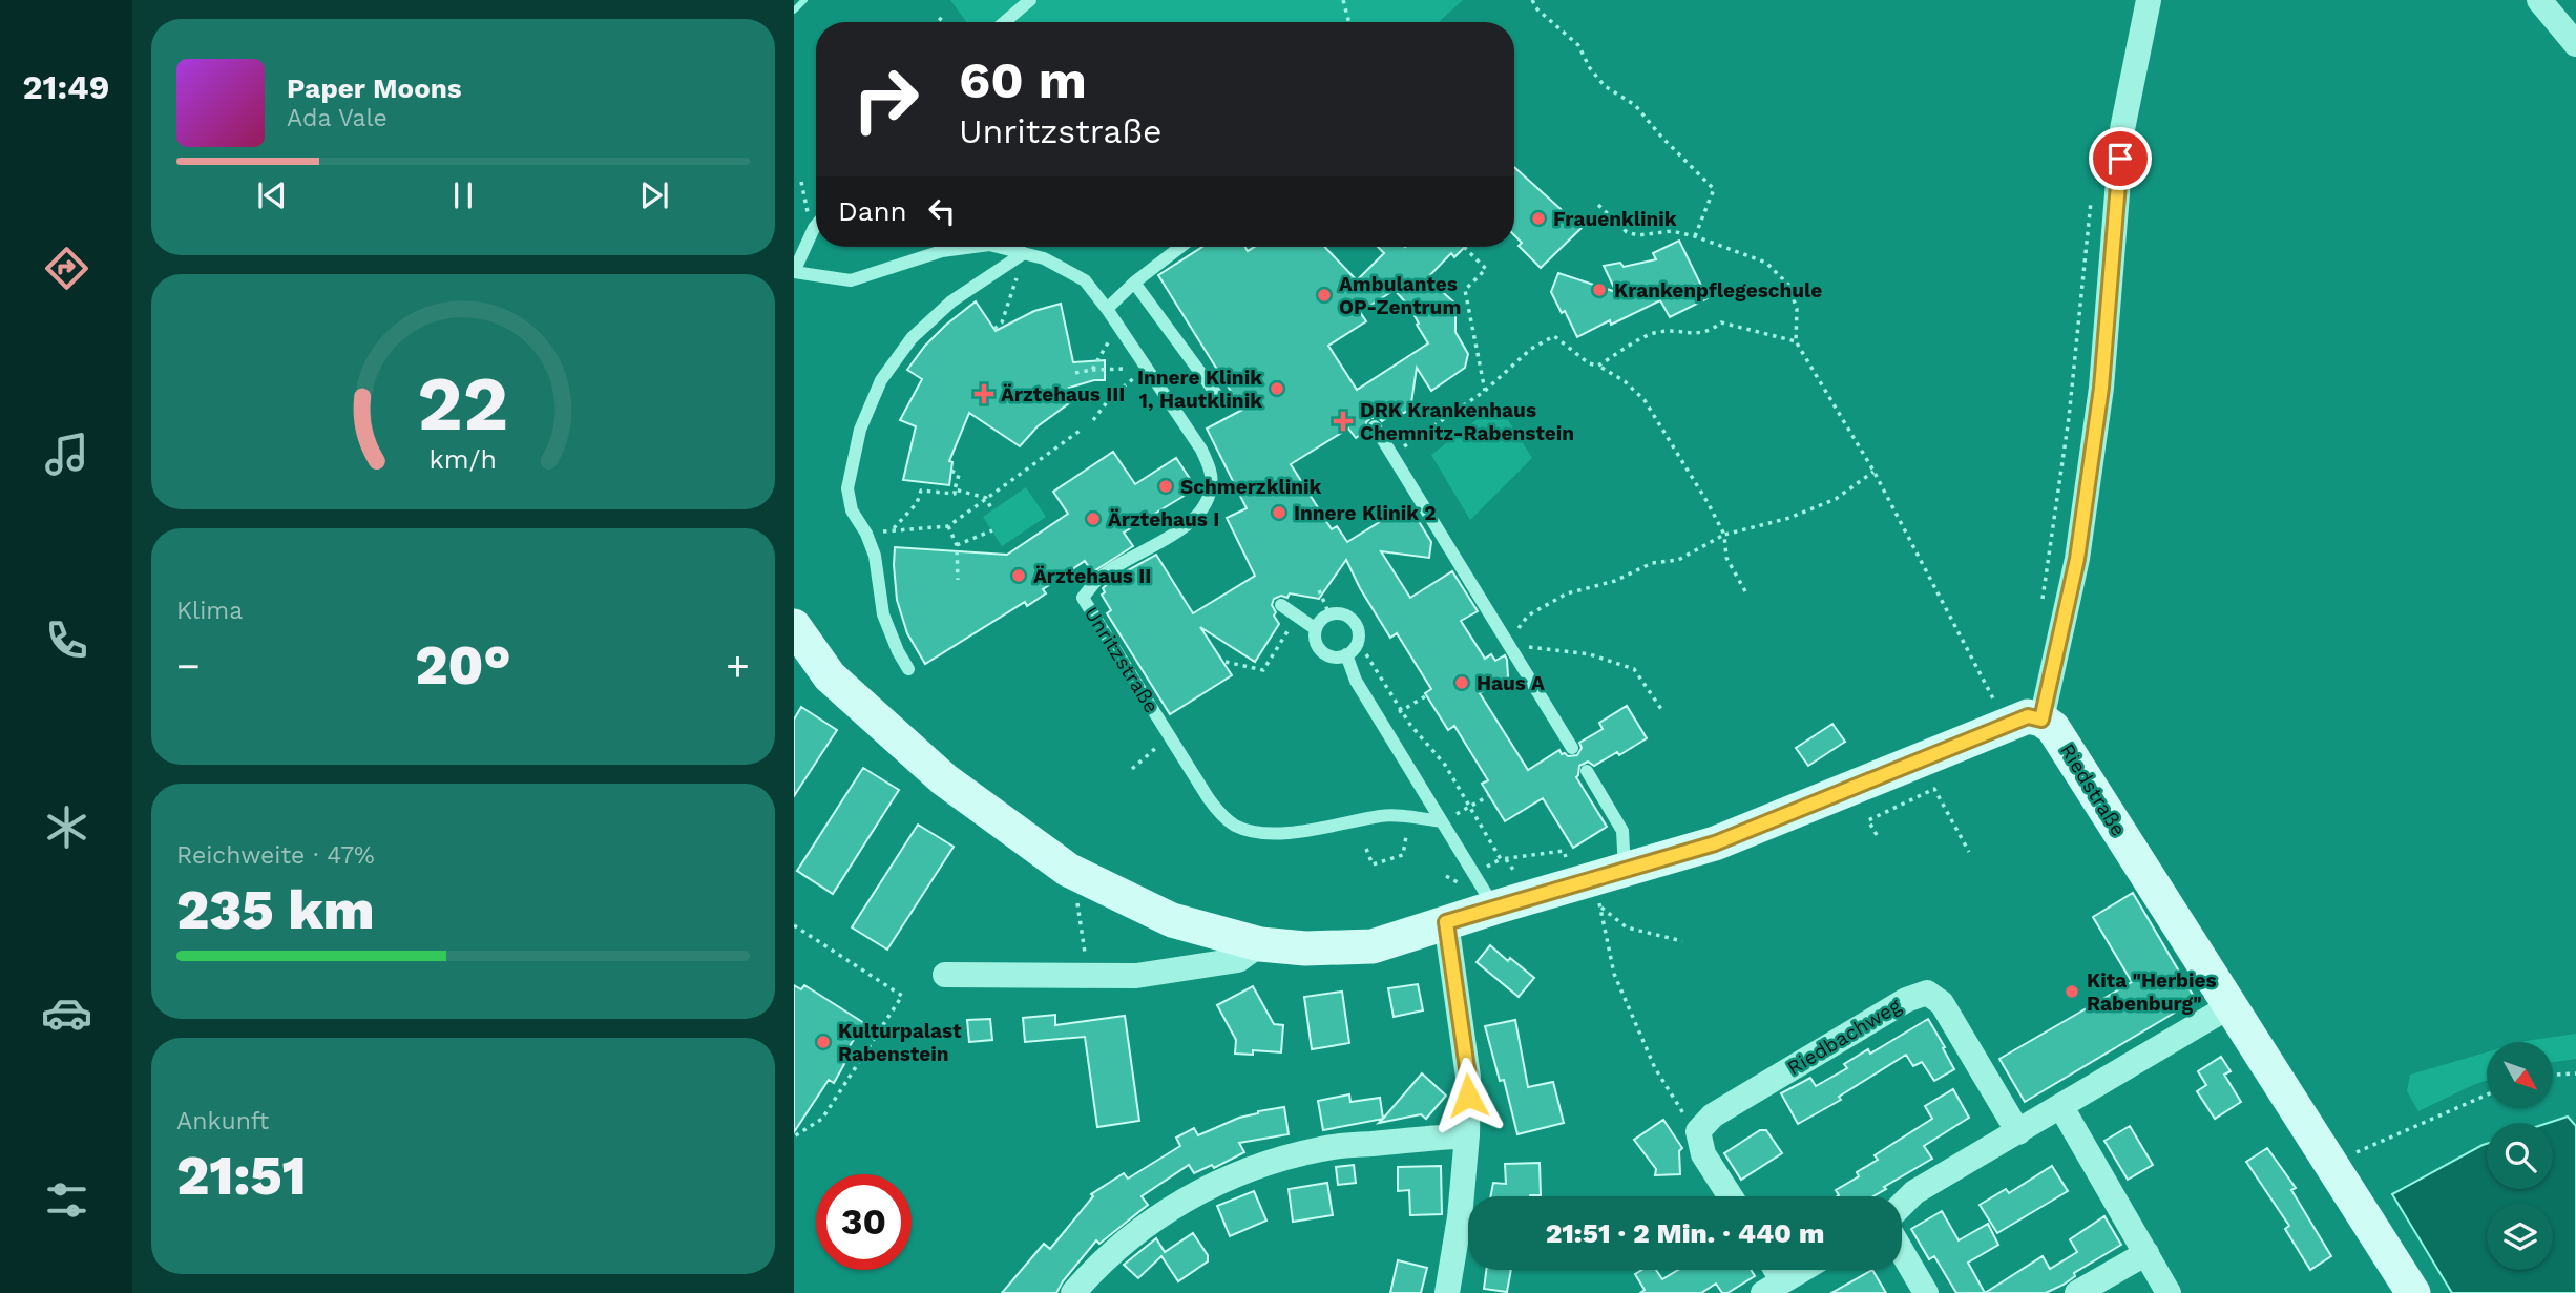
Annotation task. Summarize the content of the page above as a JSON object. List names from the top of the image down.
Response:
{
  "streets": {
    "street": ["Riedstraße", "Riedbachweg"],
    "lane": ["Unritzstraße"]
  },
  "places": {
    "other": [
      "Frauenklinik",
      "Krankenpflegeschule",
      "Ambulantes OP-Zentrum",
      "Innere Klinik 1, Hautklinik",
      "Schmerzklinik",
      "Innere Klinik 2",
      "Ärztehaus I",
      "Ärztehaus II",
      "Haus A",
      "Kita \"Herbies Rabenburg\"",
      "Kulturpalast Rabenstein"
    ],
    "health": ["Ärztehaus III", "DRK Krankenhaus Chemnitz-Rabenstein"]
  },
  "north": "bottom right",
  "page": {
    "tabs": "21:49",
    "turn": ["60 m", "Unritzstraße"],
    "song": ["Paper Moons", "Ada Vale"],
    "then": "Dann",
    "tile": [
      "Klima",
      ["Reichweite · 47%", "235 km"],
      ["Ankunft", "21:51"]
    ],
    "heat": ["−", "20°", "+"],
    "limit": "30",
    "trip": "21:51 · 2 Min. · 440 m",
    "gauge": ["22", "km/h"]
  }
}
